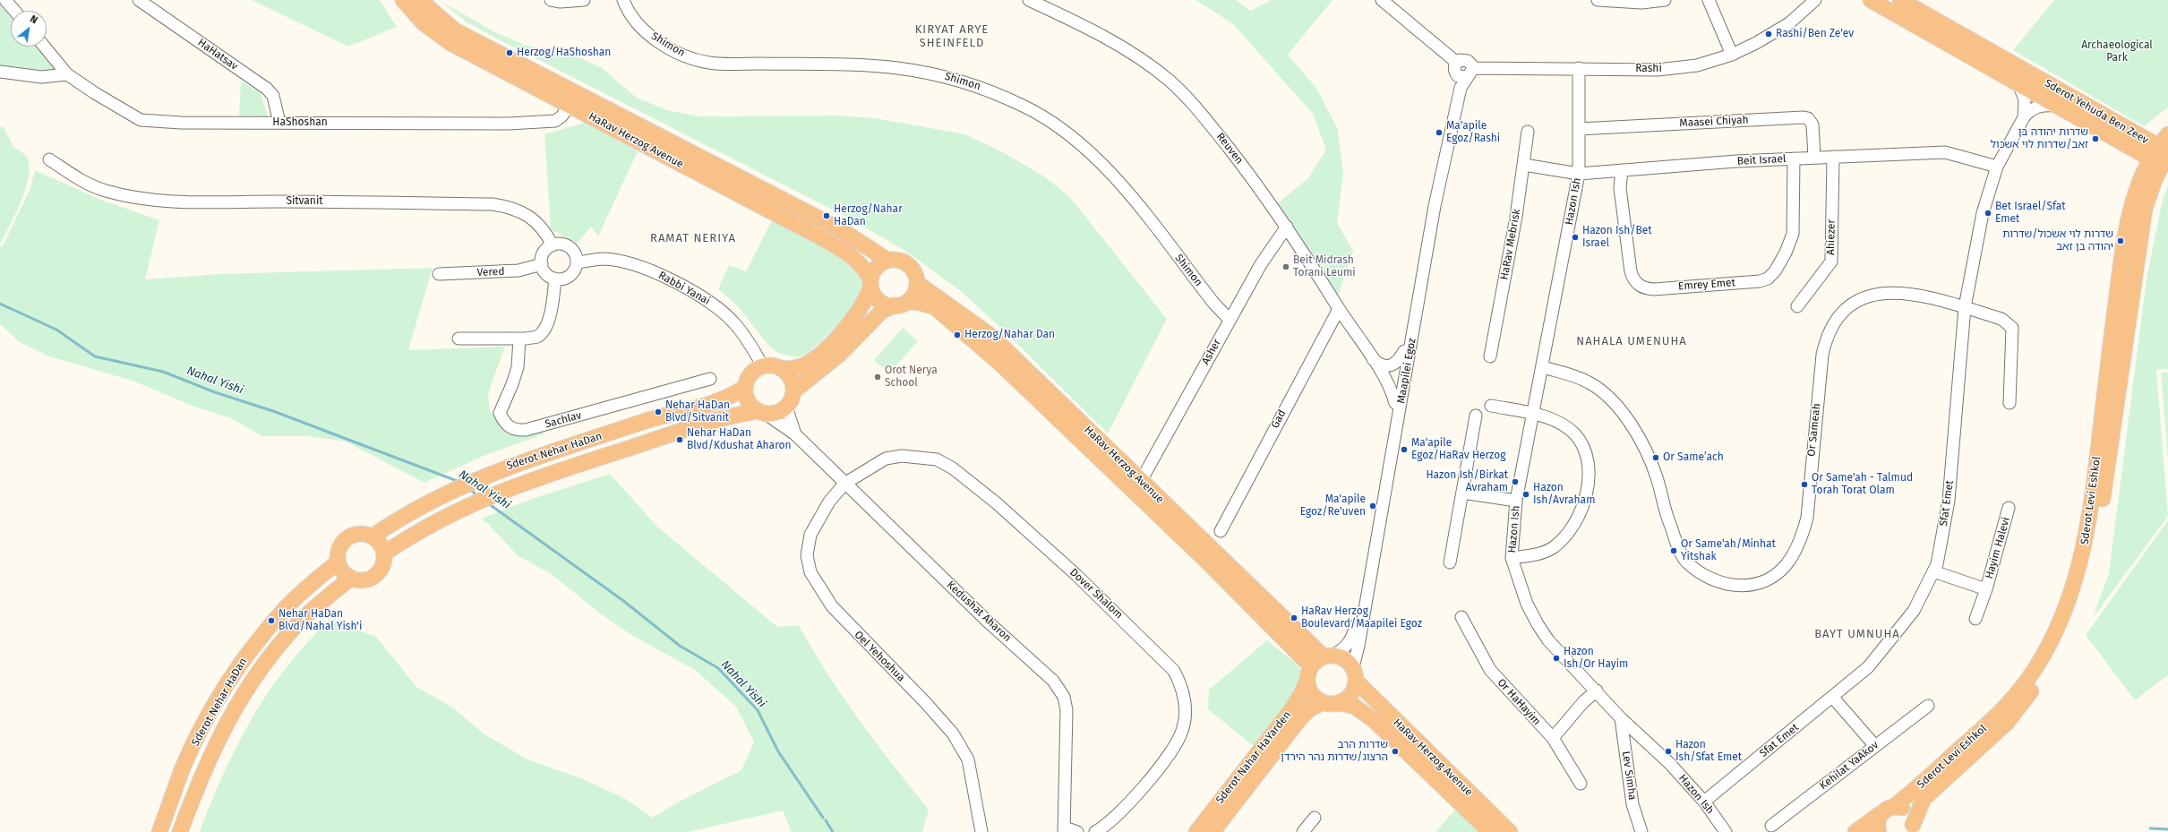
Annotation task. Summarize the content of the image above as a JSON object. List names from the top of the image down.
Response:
{
  "streets": {
    "main road": [
      "Sderot Yehuda Ben Zeev",
      "HaRav Herzog Avenue",
      "Sderot Nehar HaDan",
      "Sderot Levi Eshkol",
      "Sderot Nahar HaYarden"
    ],
    "street": [
      "Shimon",
      "HaHatsav",
      "Rashi",
      "Maasei Chiyah",
      "HaShoshan",
      "Reuven",
      "Beit Israel",
      "Sitvanit",
      "Hazon Ish",
      "Ahiezer",
      "HaRav Mebrisk",
      "Vered",
      "Emrey Emet",
      "Rabbi Yanai",
      "Asher",
      "Maapilei Egoz",
      "Gad",
      "Sachlav",
      "Or Sameah",
      "Sfat Emet",
      "Hayim Halevi",
      "Dover Shalom",
      "Kedushat Aharon",
      "Oel Yehoshua",
      "Or HaHayim",
      "Kehilat YaAkov",
      "Lev Simha"
    ]
  },
  "crossings": [
    ["Shimon", "Asher"],
    ["HaHatsav", "HaShoshan"],
    ["Rashi", "Hazon Ish"],
    ["Rashi", "Maapilei Egoz"],
    ["Sderot Yehuda Ben Zeev", "Sderot Levi Eshkol"],
    ["Sderot Yehuda Ben Zeev", "Sfat Emet"],
    ["Maasei Chiyah", "Beit Israel"],
    ["Maasei Chiyah", "Hazon Ish"],
    ["HaShoshan", "HaRav Herzog Avenue"],
    ["HaRav Herzog Avenue", "Asher"],
    ["HaRav Herzog Avenue", "Maapilei Egoz"],
    ["HaRav Herzog Avenue", "Sderot Nahar HaYarden"],
    ["Reuven", "Asher"],
    ["Reuven", "Maapilei Egoz"],
    ["Reuven", "Gad"],
    ["Beit Israel", "Hazon Ish"],
    ["Beit Israel", "Ahiezer"],
    ["Beit Israel", "HaRav Mebrisk"],
    ["Beit Israel", "Emrey Emet"],
    ["Beit Israel", "Sfat Emet"],
    ["Sitvanit", "Vered"],
    ["Sitvanit", "Rabbi Yanai"],
    ["Hazon Ish", "Or Sameah"],
    ["Hazon Ish", "Sfat Emet"],
    ["Hazon Ish", "Lev Simha"],
    ["Vered", "Rabbi Yanai"],
    ["Rabbi Yanai", "Sderot Nehar HaDan"],
    ["Rabbi Yanai", "Kedushat Aharon"],
    ["Maapilei Egoz", "Sderot Nahar HaYarden"],
    ["Or Sameah", "Sfat Emet"],
    ["Sderot Nehar HaDan", "Kedushat Aharon"],
    ["Sfat Emet", "Hayim Halevi"],
    ["Dover Shalom", "Kedushat Aharon"],
    ["Dover Shalom", "Oel Yehoshua"],
    ["Kedushat Aharon", "Oel Yehoshua"]
  ],
  "districts": [
    "KIRYAT ARYE SHEINFELD",
    "RAMAT NERIYA",
    "NAHALA UMENUHA",
    "BAYT UMNUHA"
  ],
  "water": ["Nahal Yishi"],
  "parks": ["Archaeological Park"],
  "places": [
    "Rashi/Ben Ze'ev",
    "Herzog/HaShoshan",
    "Ma'apile Egoz/Rashi",
    "שדרות יהודה בן זאב/שדרות לוי אשכול",
    "Bet Israel/Sfat Emet",
    "Herzog/Nahar HaDan",
    "Hazon Ish/Bet Israel",
    "שדרות לוי אשכול/שדרות יהודה בן זאב",
    "Beit Midrash Torani Leumi",
    "Herzog/Nahar Dan",
    "Orot Nerya School",
    "Nehar HaDan Blvd/Sitvanit",
    "Nehar HaDan Blvd/Kdushat Aharon",
    "Ma'apile Egoz/HaRav Herzog",
    "Or Same’ach",
    "Hazon Ish/Birkat Avraham",
    "Or Same'ah - Talmud Torah Torat Olam",
    "Hazon Ish/Avraham",
    "Ma'apile Egoz/Re'uven",
    "Or Same'ah/Minhat Yitshak",
    "HaRav Herzog Boulevard/Maapilei Egoz",
    "Nehar HaDan Blvd/Nahal Yish'i",
    "Hazon Ish/Or Hayim",
    "שדרות הרב הרצוג/שדרות נהר הירדן",
    "Hazon Ish/Sfat Emet"
  ],
  "north": "top right"
}
